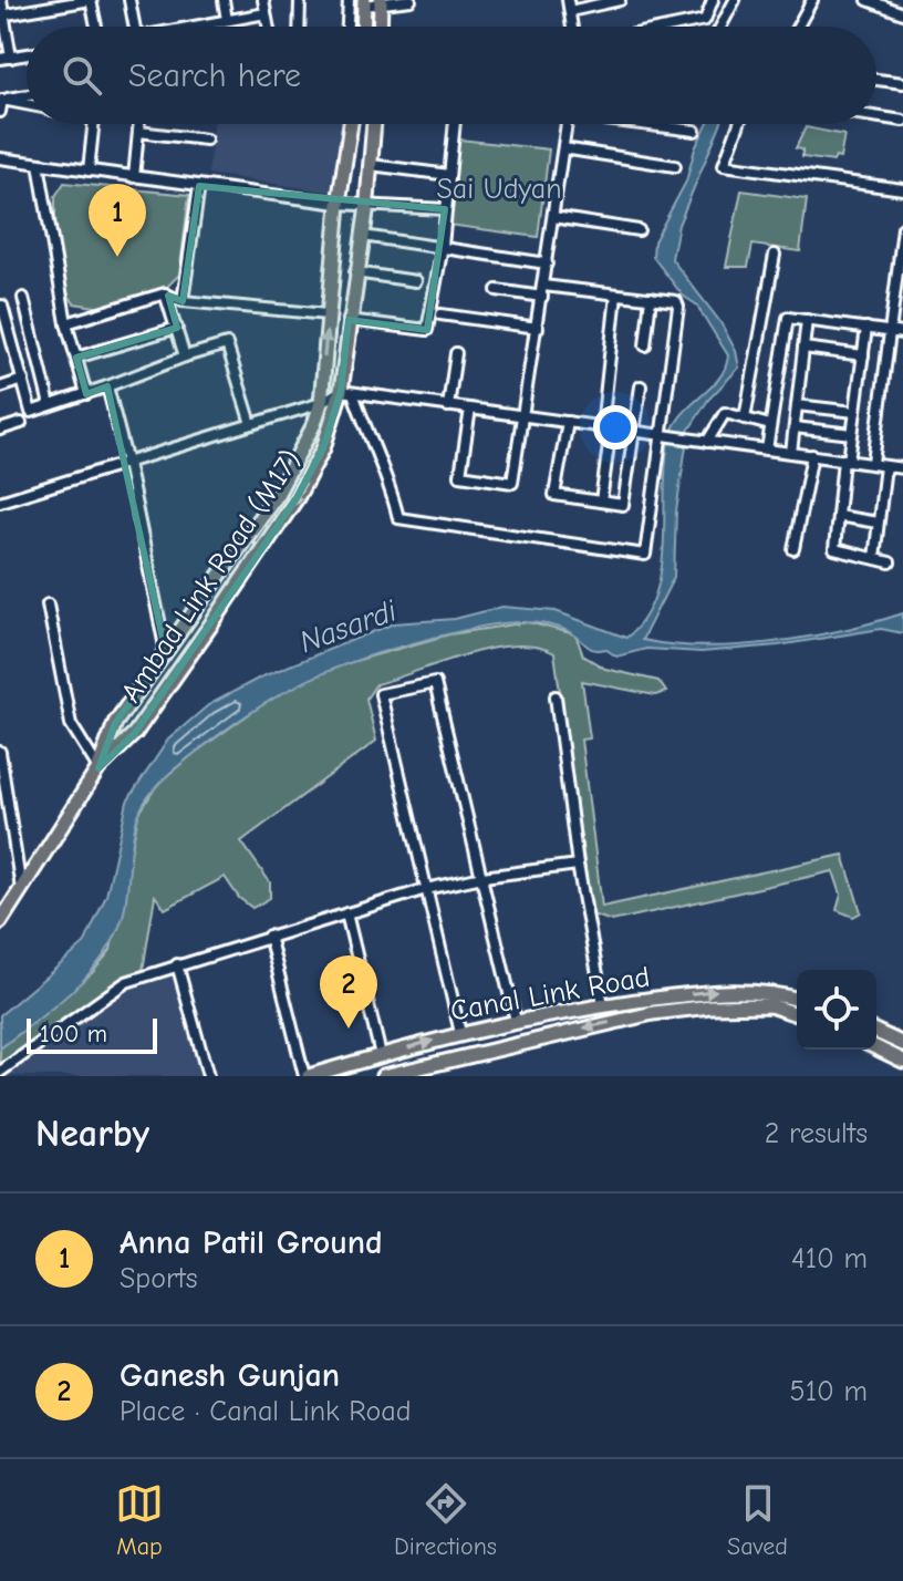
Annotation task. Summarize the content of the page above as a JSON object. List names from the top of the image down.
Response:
{
  "streets": {
    "main road": ["Ambad Link Road (M17)", "Canal Link Road"]
  },
  "water": ["Nasardi"],
  "parks": ["Sai Udyan"],
  "scale_bar": "100 m",
  "page": {
    "search": "Search here",
    "pins": ["1", "2"],
    "scale": "100 m",
    "heading": ["Nearby", "2 results"],
    "list": [
      {
        "mark": "1",
        "name": "Anna Patil Ground",
        "note": "Sports",
        "value": "410 m"
      },
      {
        "mark": "2",
        "name": "Ganesh Gunjan",
        "note": "Place · Canal Link Road",
        "value": "510 m"
      }
    ],
    "nav": ["Map", "Directions", "Saved"]
  }
}
